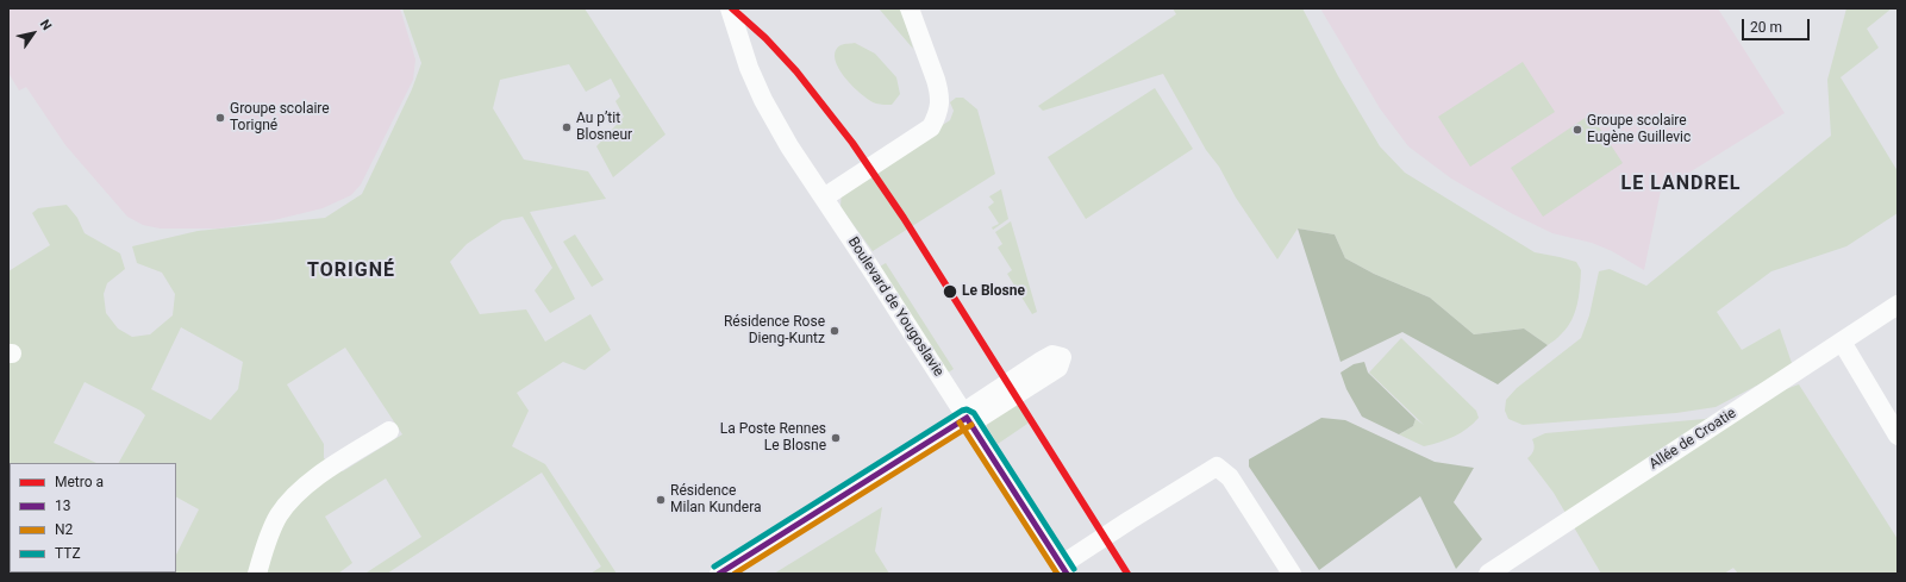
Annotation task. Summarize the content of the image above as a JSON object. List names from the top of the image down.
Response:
{
  "streets": {
    "street": ["Boulevard de Yougoslavie", "Allée de Croatie"]
  },
  "districts": ["LE LANDREL", "TORIGNÉ"],
  "places": [
    "Groupe scolaire Torigné",
    "Au p’tit Blosneur",
    "Groupe scolaire Eugène Guillevic",
    "Le Blosne",
    "Résidence Rose Dieng-Kuntz",
    "La Poste Rennes Le Blosne",
    "Résidence Milan Kundera"
  ],
  "lines": [
    "metro line a",
    "transit line TTZ",
    "transit line 13",
    "transit line N2"
  ],
  "legend": [
    "Metro a",
    "13",
    "N2",
    "TTZ"
  ],
  "scale_bar": "20 m",
  "north": "top right"
}
